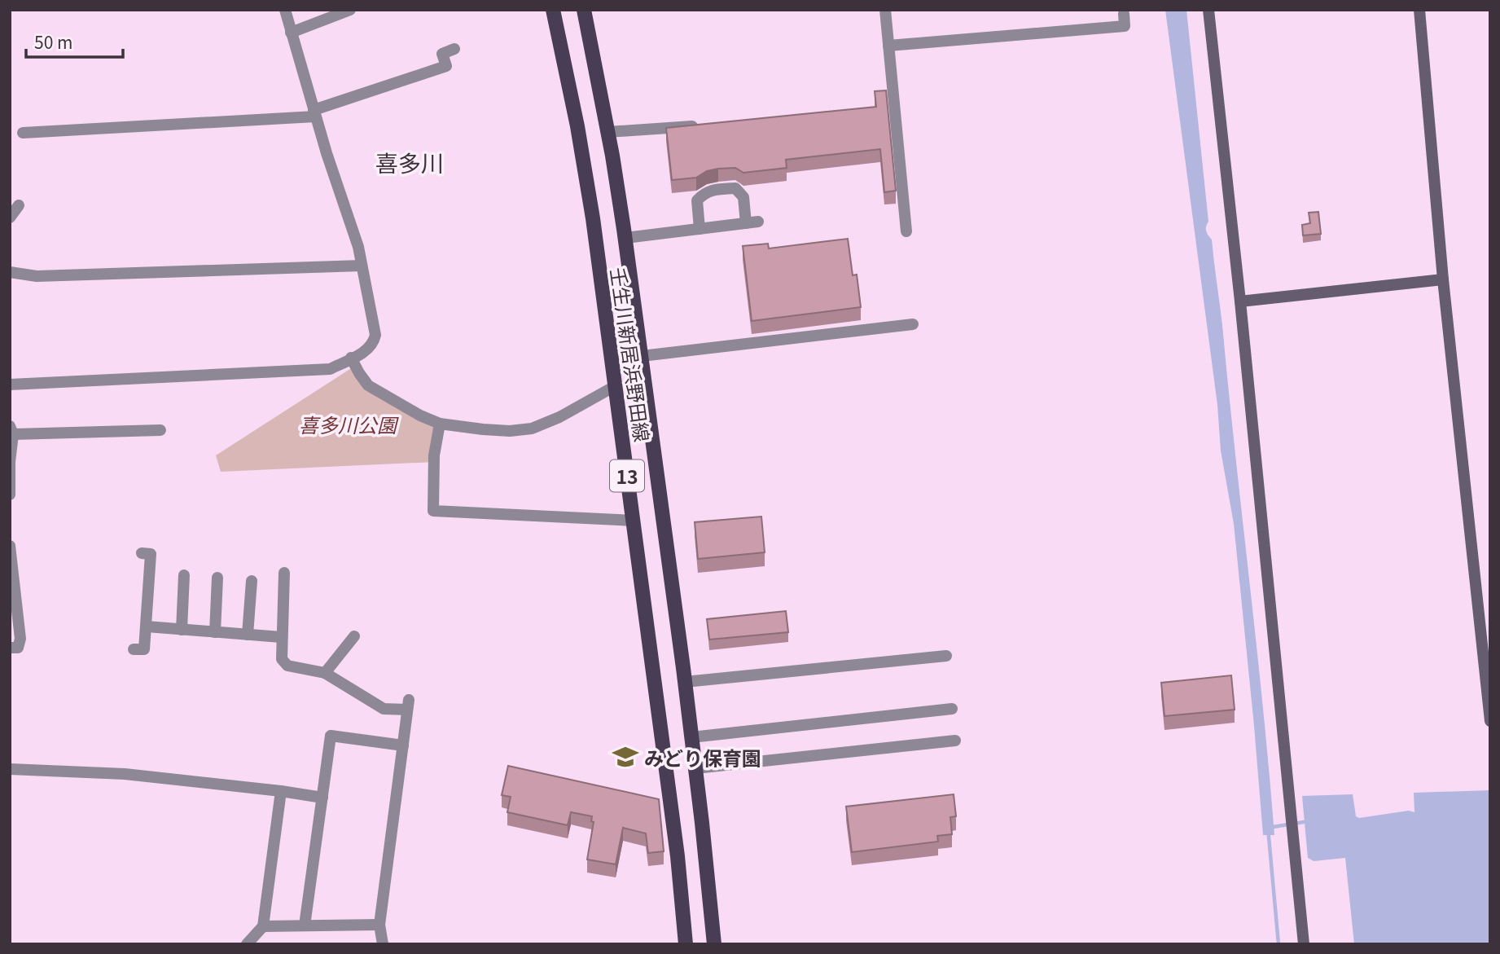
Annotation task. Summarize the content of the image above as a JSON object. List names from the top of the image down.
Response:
{
  "streets": {
    "main road": ["壬生川新居浜野田線", "13"]
  },
  "districts": ["喜多川"],
  "parks": ["喜多川公園"],
  "places": {
    "school or university": ["みどり保育園"]
  },
  "scale_bar": "50 m"
}
